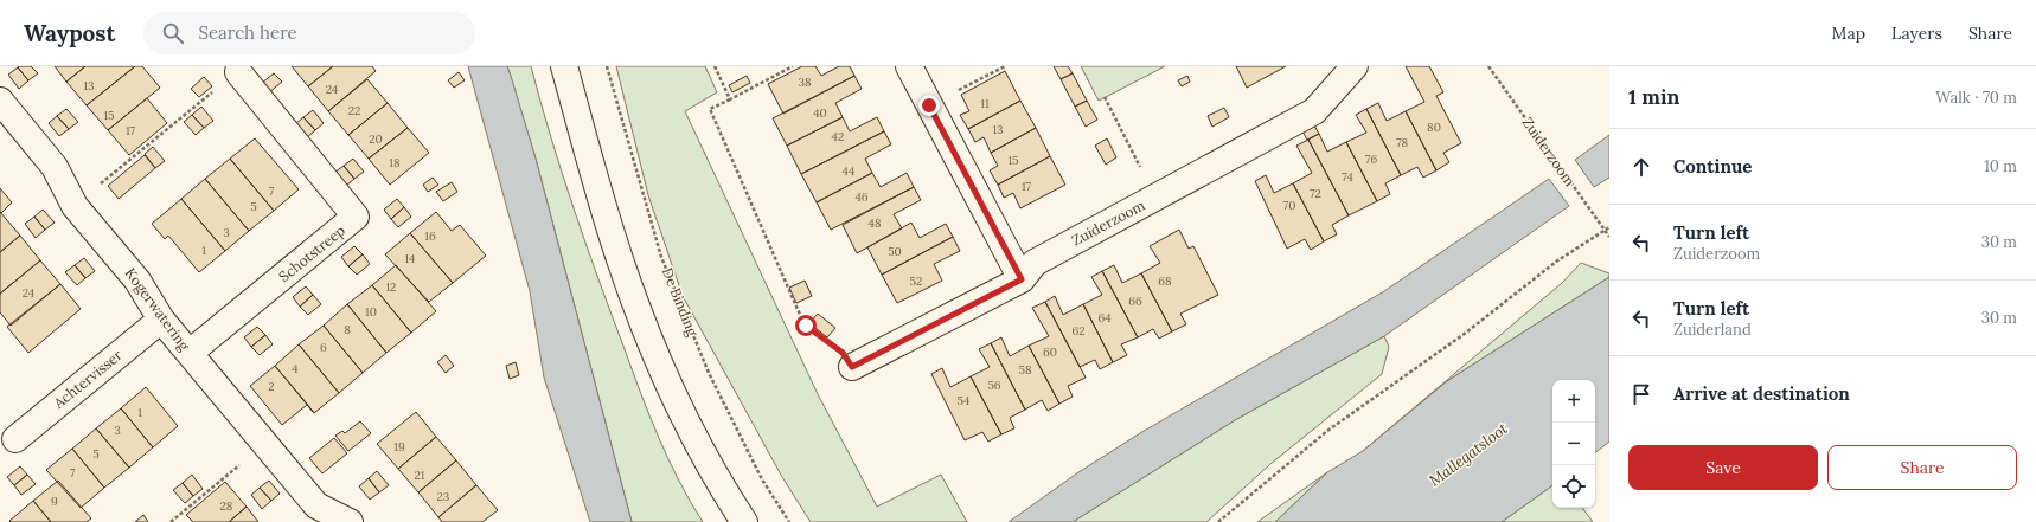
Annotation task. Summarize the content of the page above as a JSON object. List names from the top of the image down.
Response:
{
  "streets": {
    "street": [
      "Zuiderzoom",
      "Schotstreep",
      "Kogerwatering",
      "Achtervisser"
    ],
    "path": ["De Binding"]
  },
  "crossings": [
    ["Schotstreep", "Kogerwatering"],
    ["Kogerwatering", "Achtervisser"]
  ],
  "water": ["Mallegatsloot"],
  "house_numbers": [
    "38",
    "13",
    "24",
    "11",
    "22",
    "40",
    "15",
    "80",
    "13",
    "17",
    "42",
    "20",
    "78",
    "76",
    "15",
    "18",
    "44",
    "74",
    "17",
    "7",
    "72",
    "46",
    "70",
    "5",
    "48",
    "3",
    "16",
    "1",
    "50",
    "14",
    "52",
    "68",
    "12",
    "24",
    "66",
    "10",
    "64",
    "8",
    "62",
    "6",
    "60",
    "4",
    "58",
    "56",
    "2",
    "54",
    "1",
    "3",
    "19",
    "5",
    "7",
    "21",
    "23",
    "9",
    "28"
  ],
  "page": {
    "header": "Waypost",
    "search": "Search here",
    "nav": ["Map", "Layers", "Share"],
    "heading": ["1 min", "Walk · 70 m"],
    "list": [
      ["Continue", "10 m"],
      ["Turn left", "Zuiderzoom", "30 m"],
      ["Turn left", "Zuiderland", "30 m"],
      "Arrive at destination"
    ],
    "map_buttons": ["+", "−"],
    "buttons": ["Save", "Share"]
  }
}
